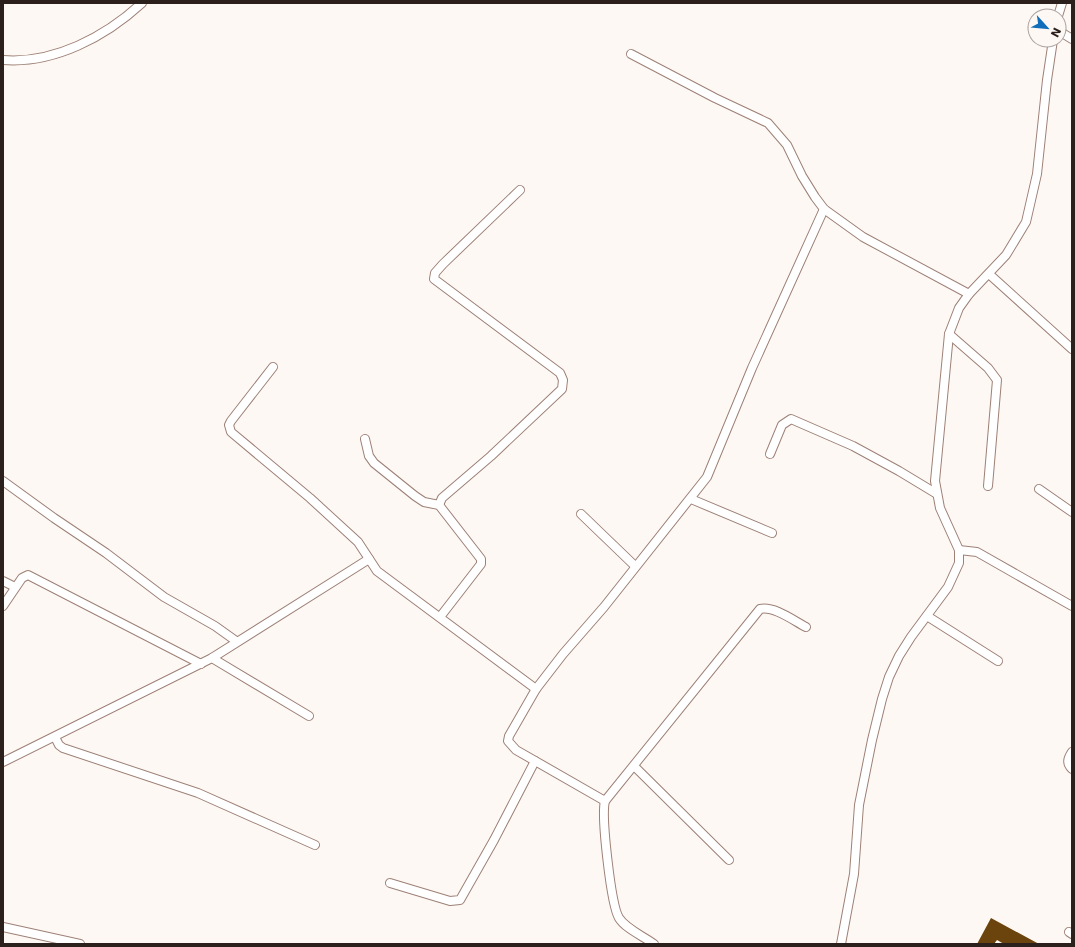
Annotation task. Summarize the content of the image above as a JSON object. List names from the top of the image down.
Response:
{
  "north": "bottom right"
}
